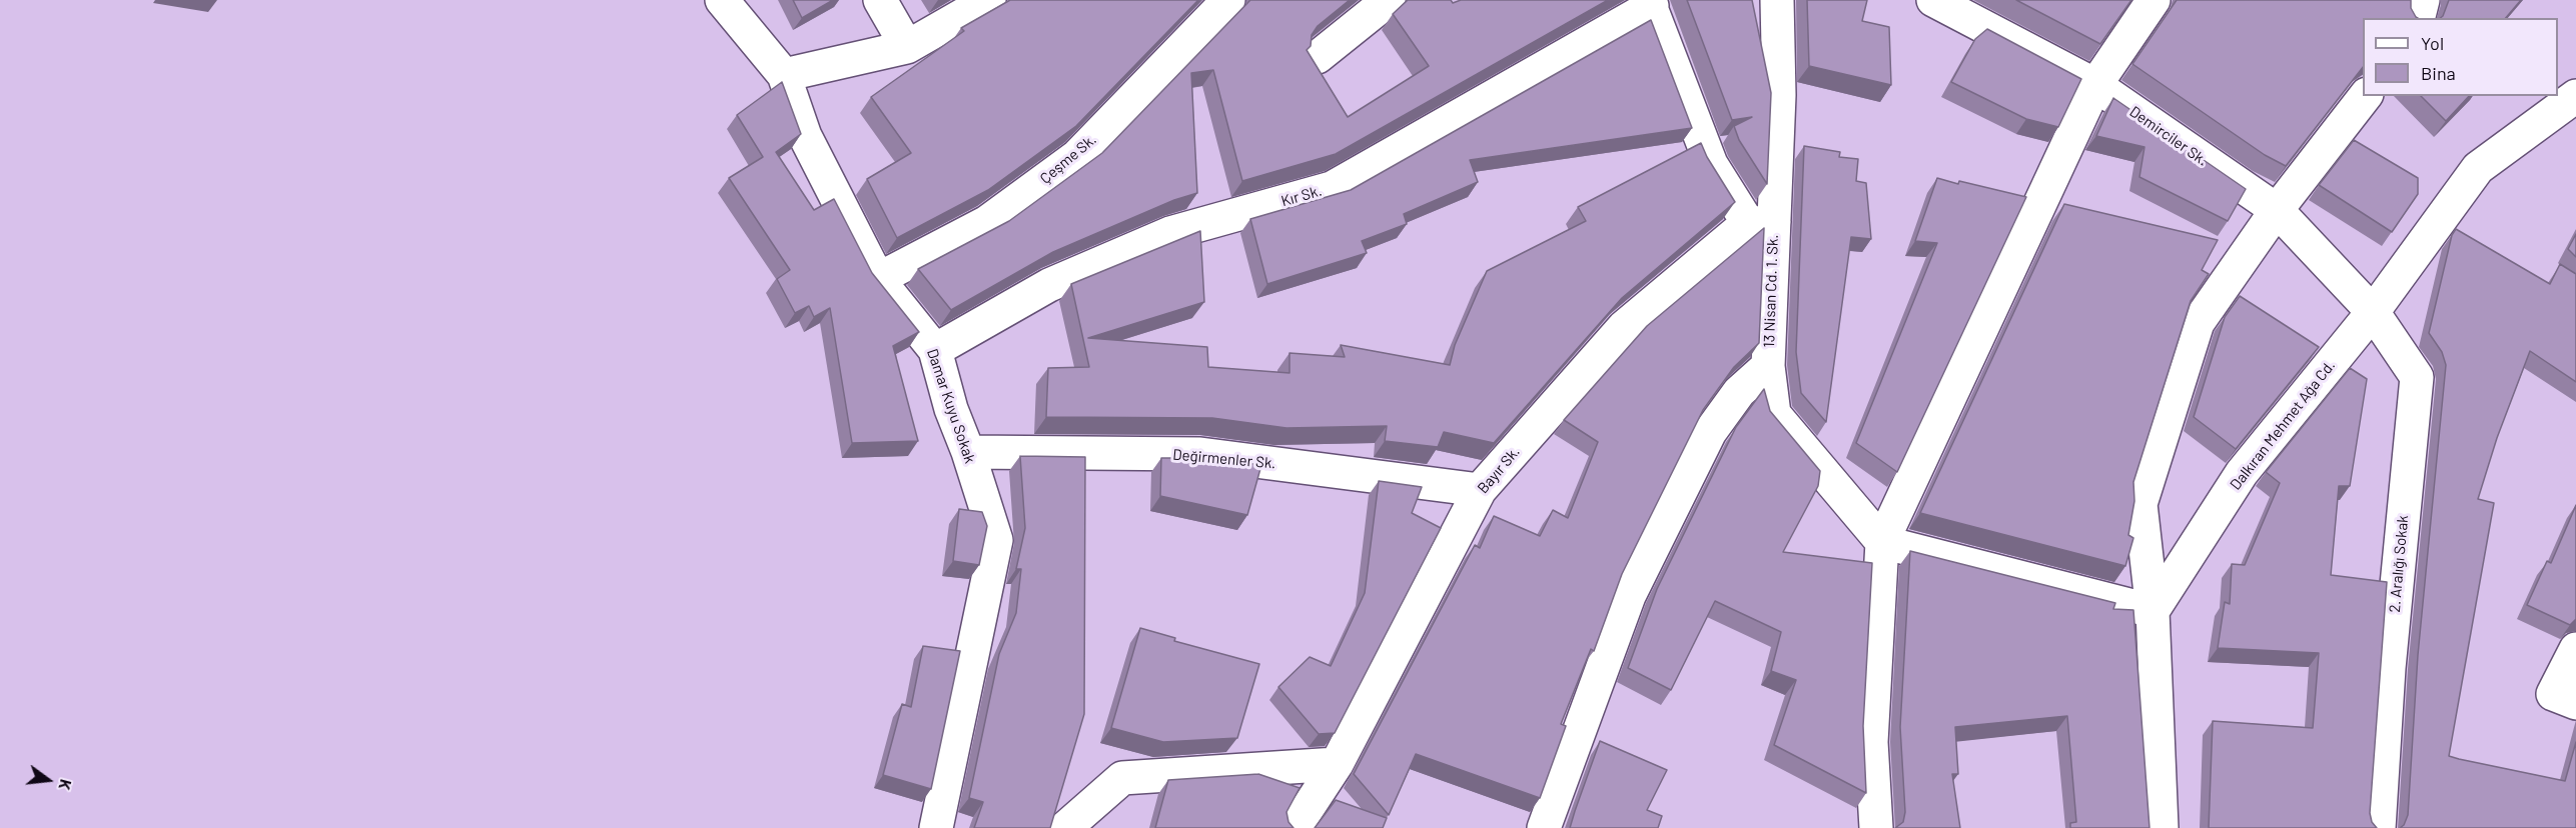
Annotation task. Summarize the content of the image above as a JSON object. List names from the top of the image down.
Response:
{
  "streets": {
    "street": [
      "Demirciler Sk.",
      "Çeşme Sk.",
      "Kır Sk.",
      "13 Nisan Cd. 1. Sk.",
      "Damar Kuyu Sokak",
      "Dalkıran Mehmet Ağa Cd.",
      "Değirmenler Sk.",
      "Bayır Sk.",
      "2. Aralığı Sokak"
    ]
  },
  "crossings": [
    ["Demirciler Sk.", "Dalkıran Mehmet Ağa Cd."],
    ["Demirciler Sk.", "2. Aralığı Sokak"],
    ["Çeşme Sk.", "Damar Kuyu Sokak"],
    ["Kır Sk.", "Damar Kuyu Sokak"],
    ["13 Nisan Cd. 1. Sk.", "Bayır Sk."],
    ["Damar Kuyu Sokak", "Değirmenler Sk."],
    ["Dalkıran Mehmet Ağa Cd.", "2. Aralığı Sokak"],
    ["Değirmenler Sk.", "Bayır Sk."]
  ],
  "legend": ["Yol", "Bina"],
  "north": "right"
}
